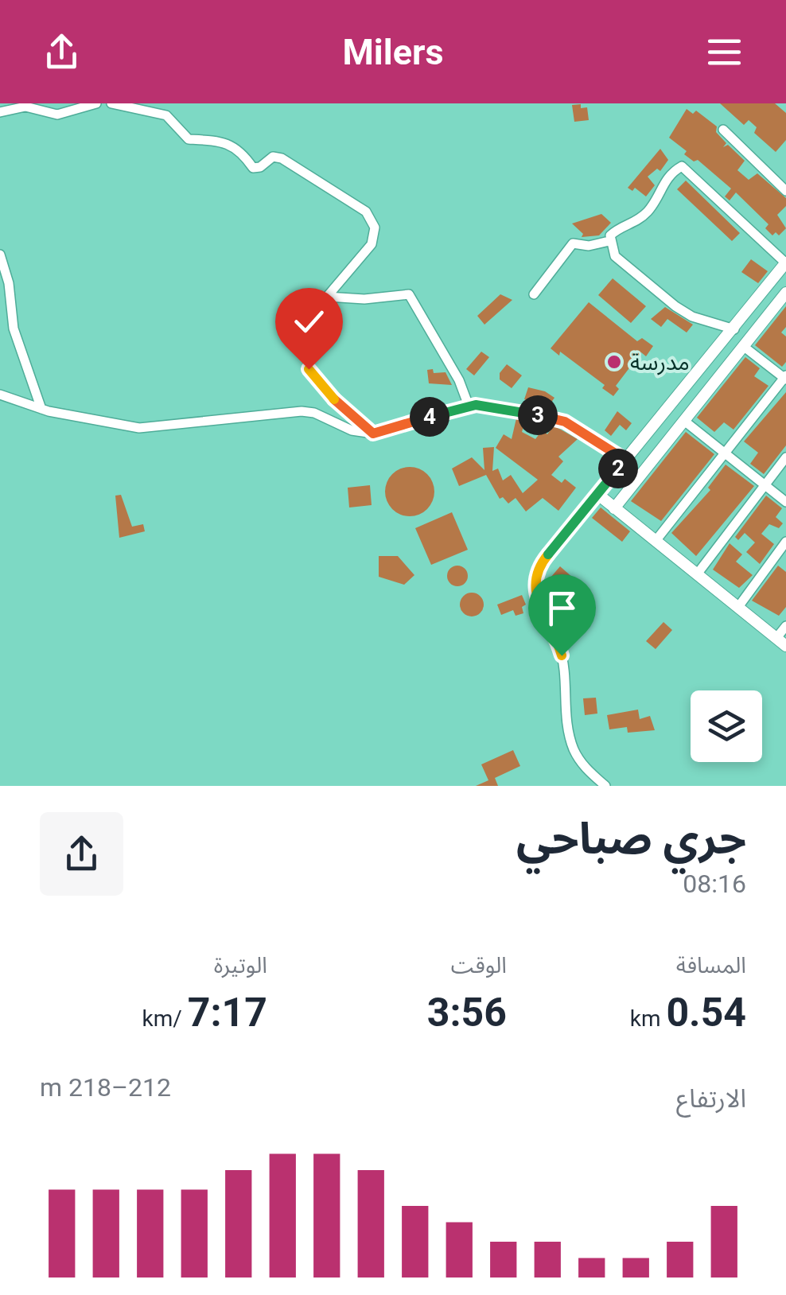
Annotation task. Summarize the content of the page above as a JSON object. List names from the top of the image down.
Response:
{
  "places": ["مدرسة"],
  "page": {
    "header": "Milers",
    "pins": ["3", "4", "2"],
    "heading": ["جري صباحي", "08:16"],
    "stats": [
      ["المسافة", "0.54 km"],
      ["الوقت", "3:56"],
      ["الوتيرة", "7:17 /km"]
    ],
    "chart": ["الارتفاع", "212–218 m"]
  }
}
